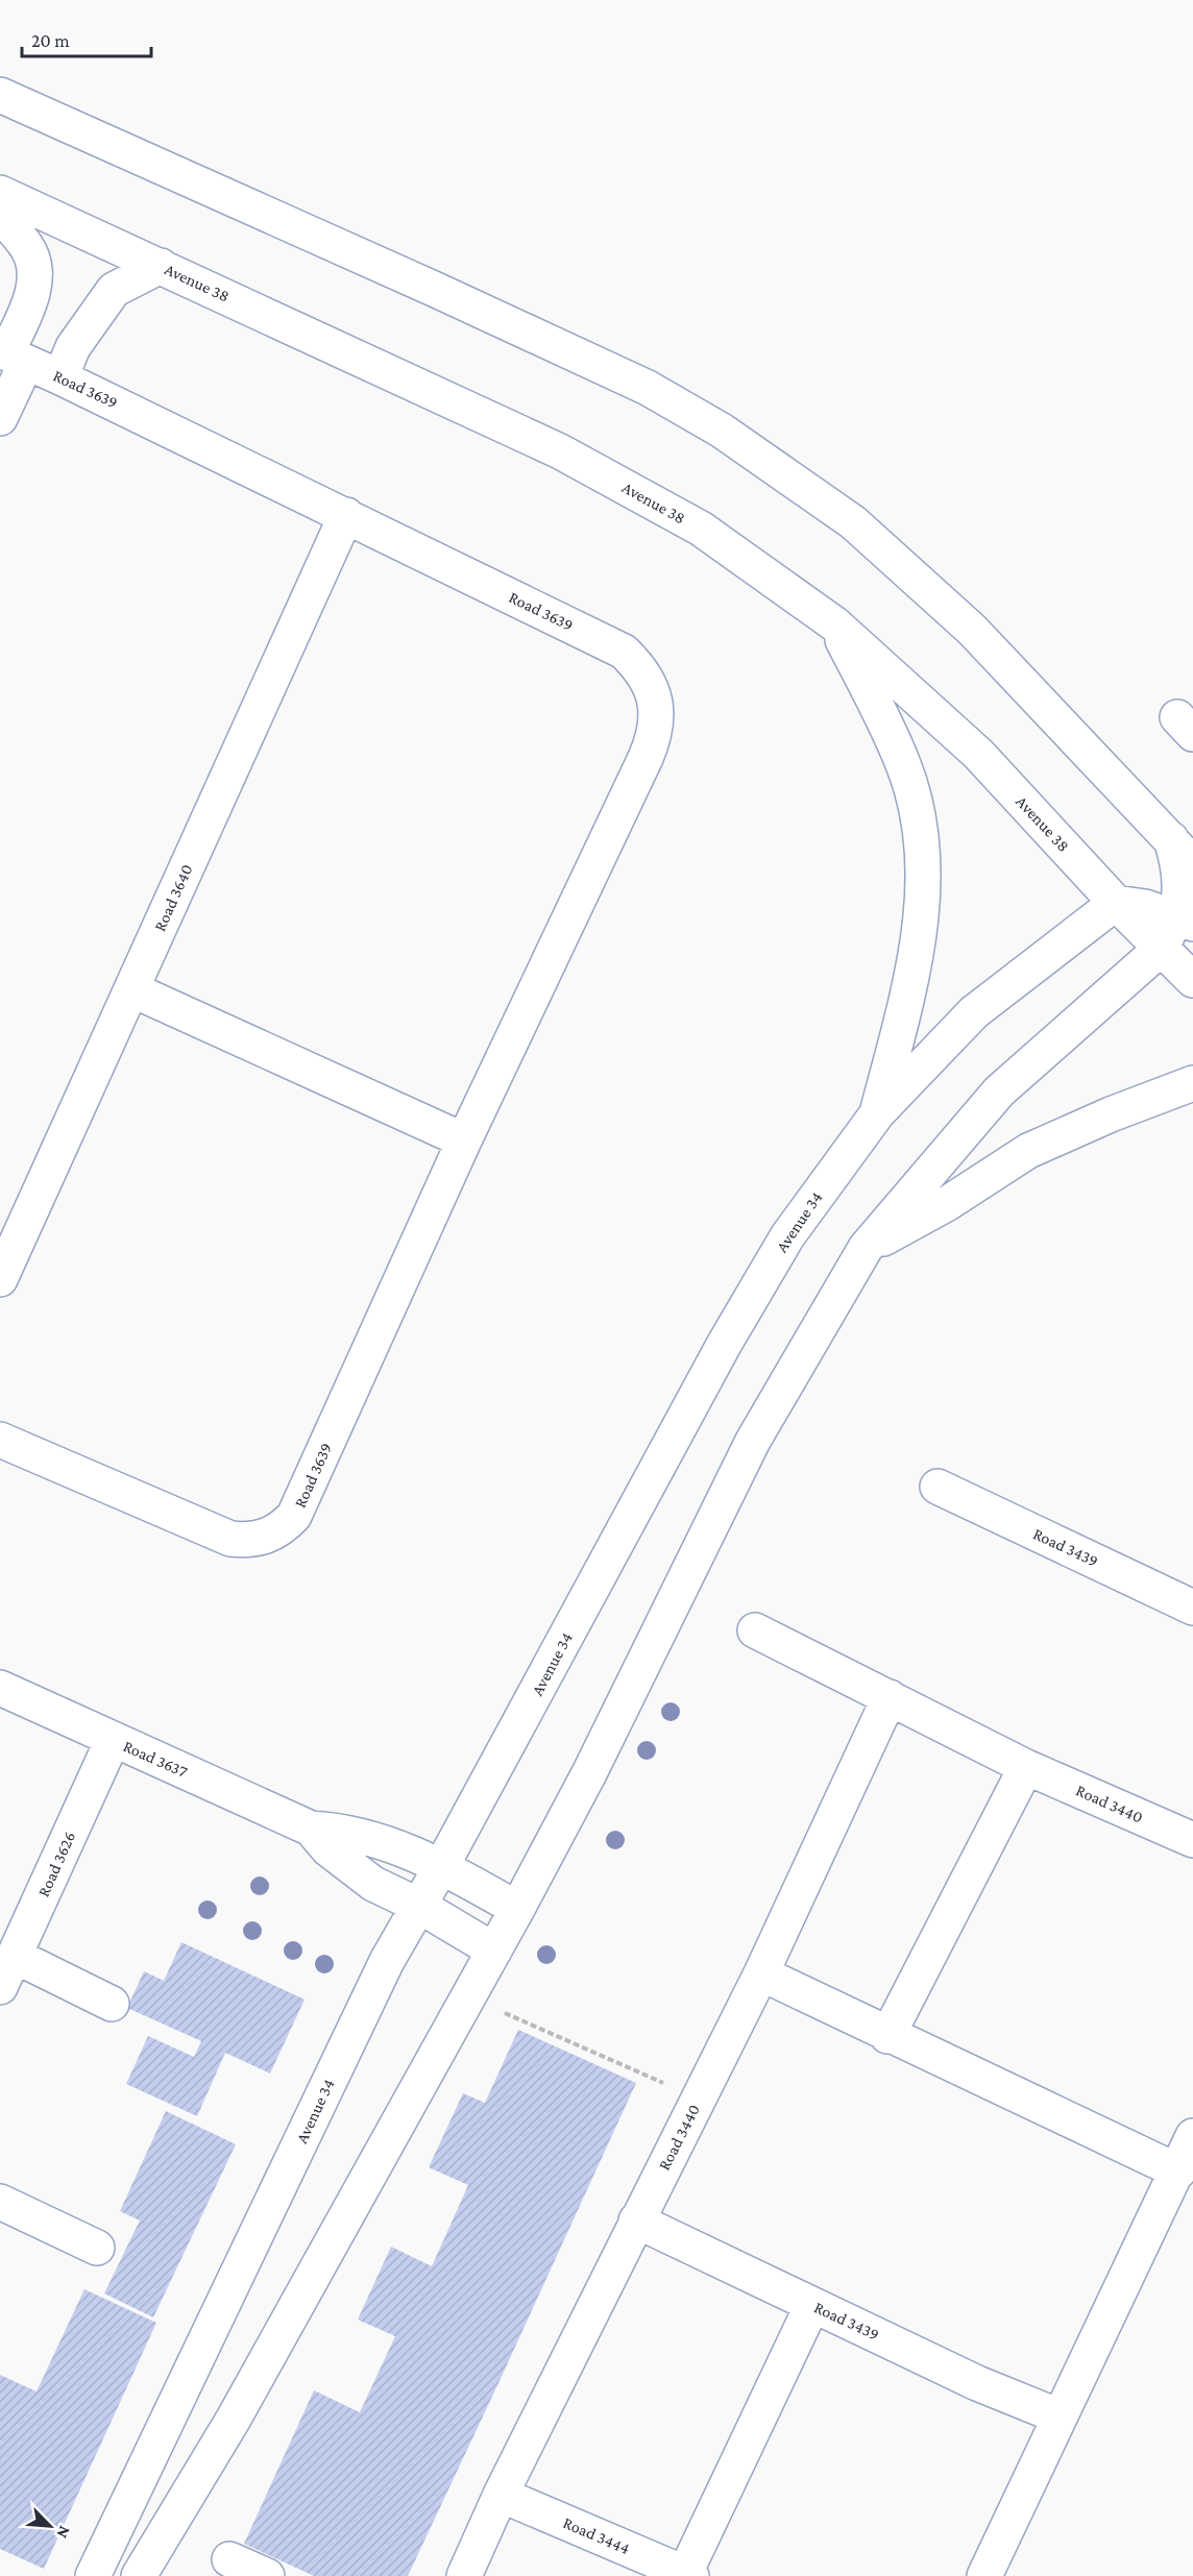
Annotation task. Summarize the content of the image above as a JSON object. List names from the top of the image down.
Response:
{
  "streets": {
    "street": [
      "Avenue 38",
      "Road 3639",
      "Road 3640",
      "Avenue 34",
      "Road 3439",
      "Road 3637",
      "Road 3440",
      "Road 3626",
      "Road 3444"
    ]
  },
  "crossings": [
    ["Avenue 38", "Avenue 34"],
    ["Road 3639", "Road 3640"],
    ["Avenue 34", "Road 3637"],
    ["Road 3439", "Road 3440"],
    ["Road 3637", "Road 3626"],
    ["Road 3440", "Road 3444"]
  ],
  "scale_bar": "20 m",
  "north": "bottom right"
}
